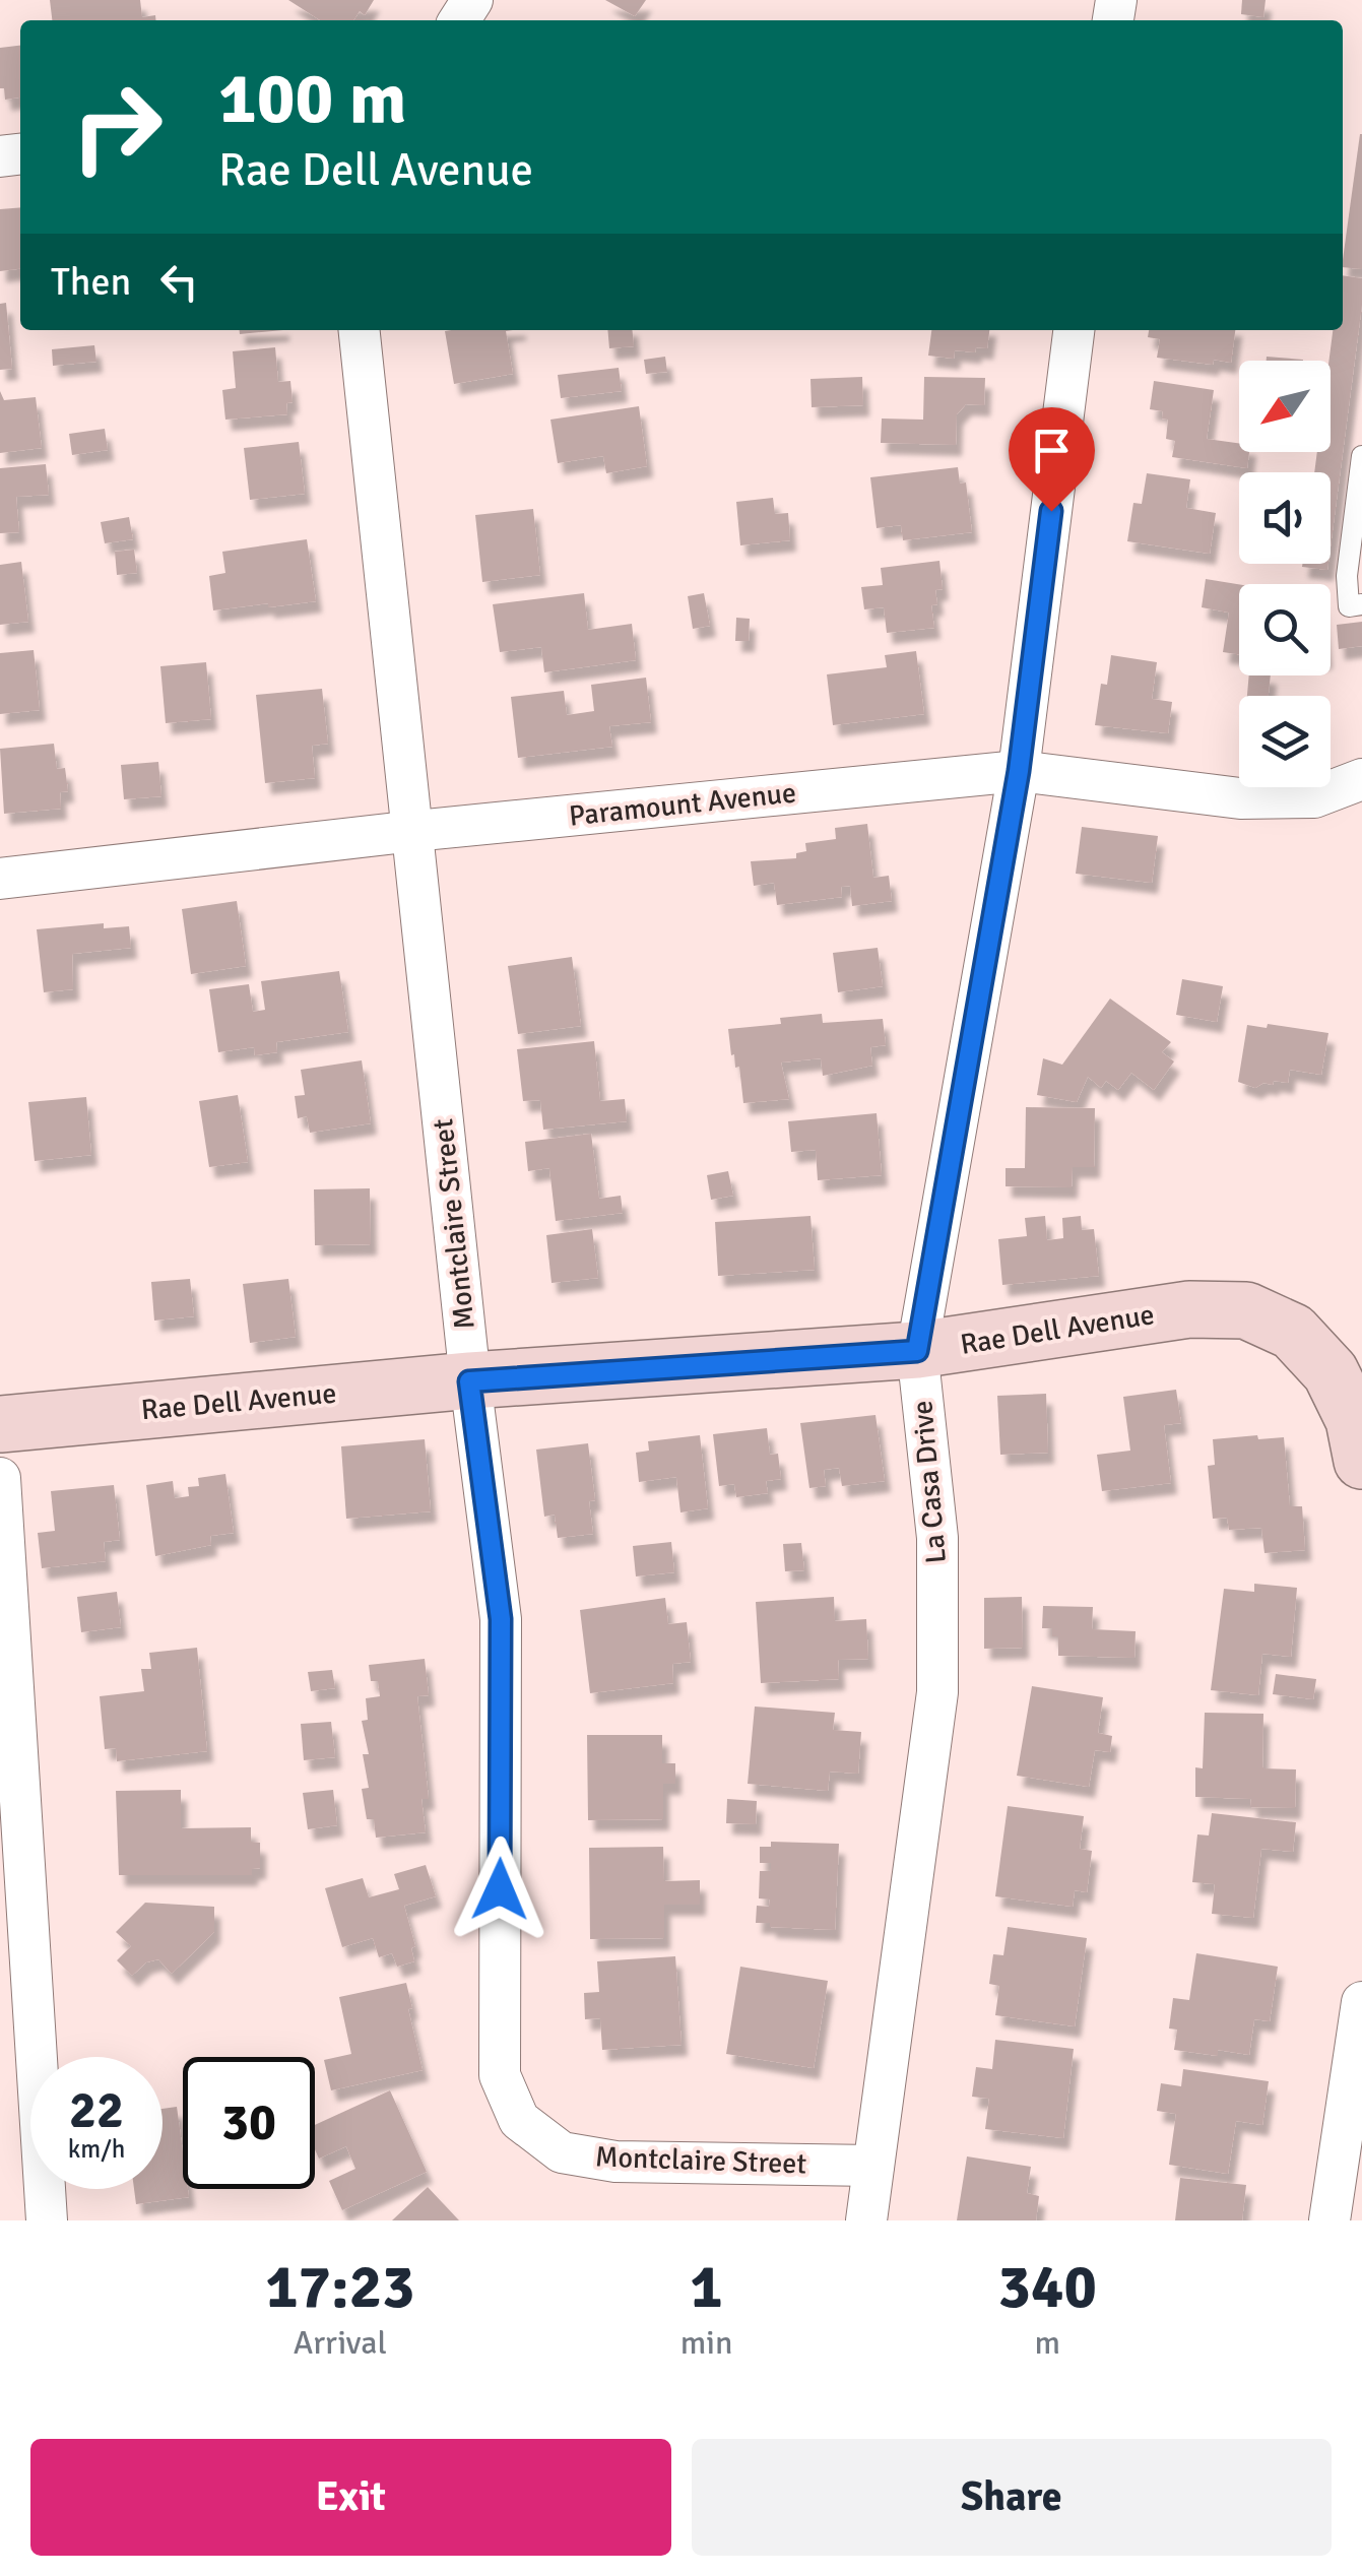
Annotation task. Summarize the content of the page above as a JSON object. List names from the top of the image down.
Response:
{
  "streets": {
    "street": [
      "Paramount Avenue",
      "Montclaire Street",
      "Rae Dell Avenue",
      "La Casa Drive"
    ]
  },
  "crossings": [
    ["Paramount Avenue", "Montclaire Street"],
    ["Paramount Avenue", "La Casa Drive"],
    ["Montclaire Street", "Rae Dell Avenue"],
    ["Montclaire Street", "La Casa Drive"],
    ["Rae Dell Avenue", "La Casa Drive"]
  ],
  "north": "bottom left",
  "page": {
    "turn": ["100 m", "Rae Dell Avenue"],
    "then": "Then",
    "speed": "22 km/h",
    "limit": "30",
    "eta": [
      "17:23",
      "Arrival",
      "1",
      "min",
      "340",
      "m"
    ],
    "buttons": ["Exit", "Share"]
  }
}
